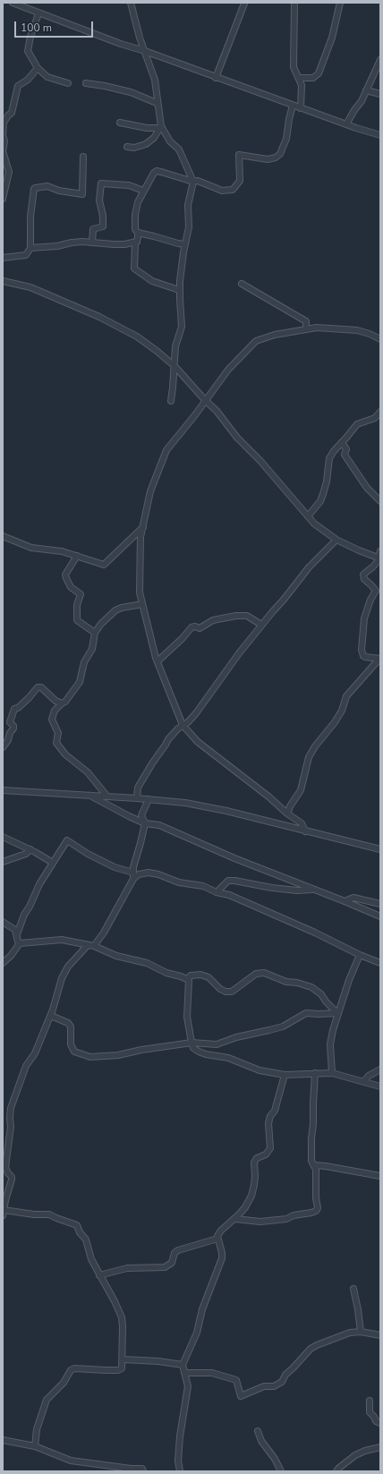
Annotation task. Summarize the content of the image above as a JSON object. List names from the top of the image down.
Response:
{
  "scale_bar": "100 m"
}
